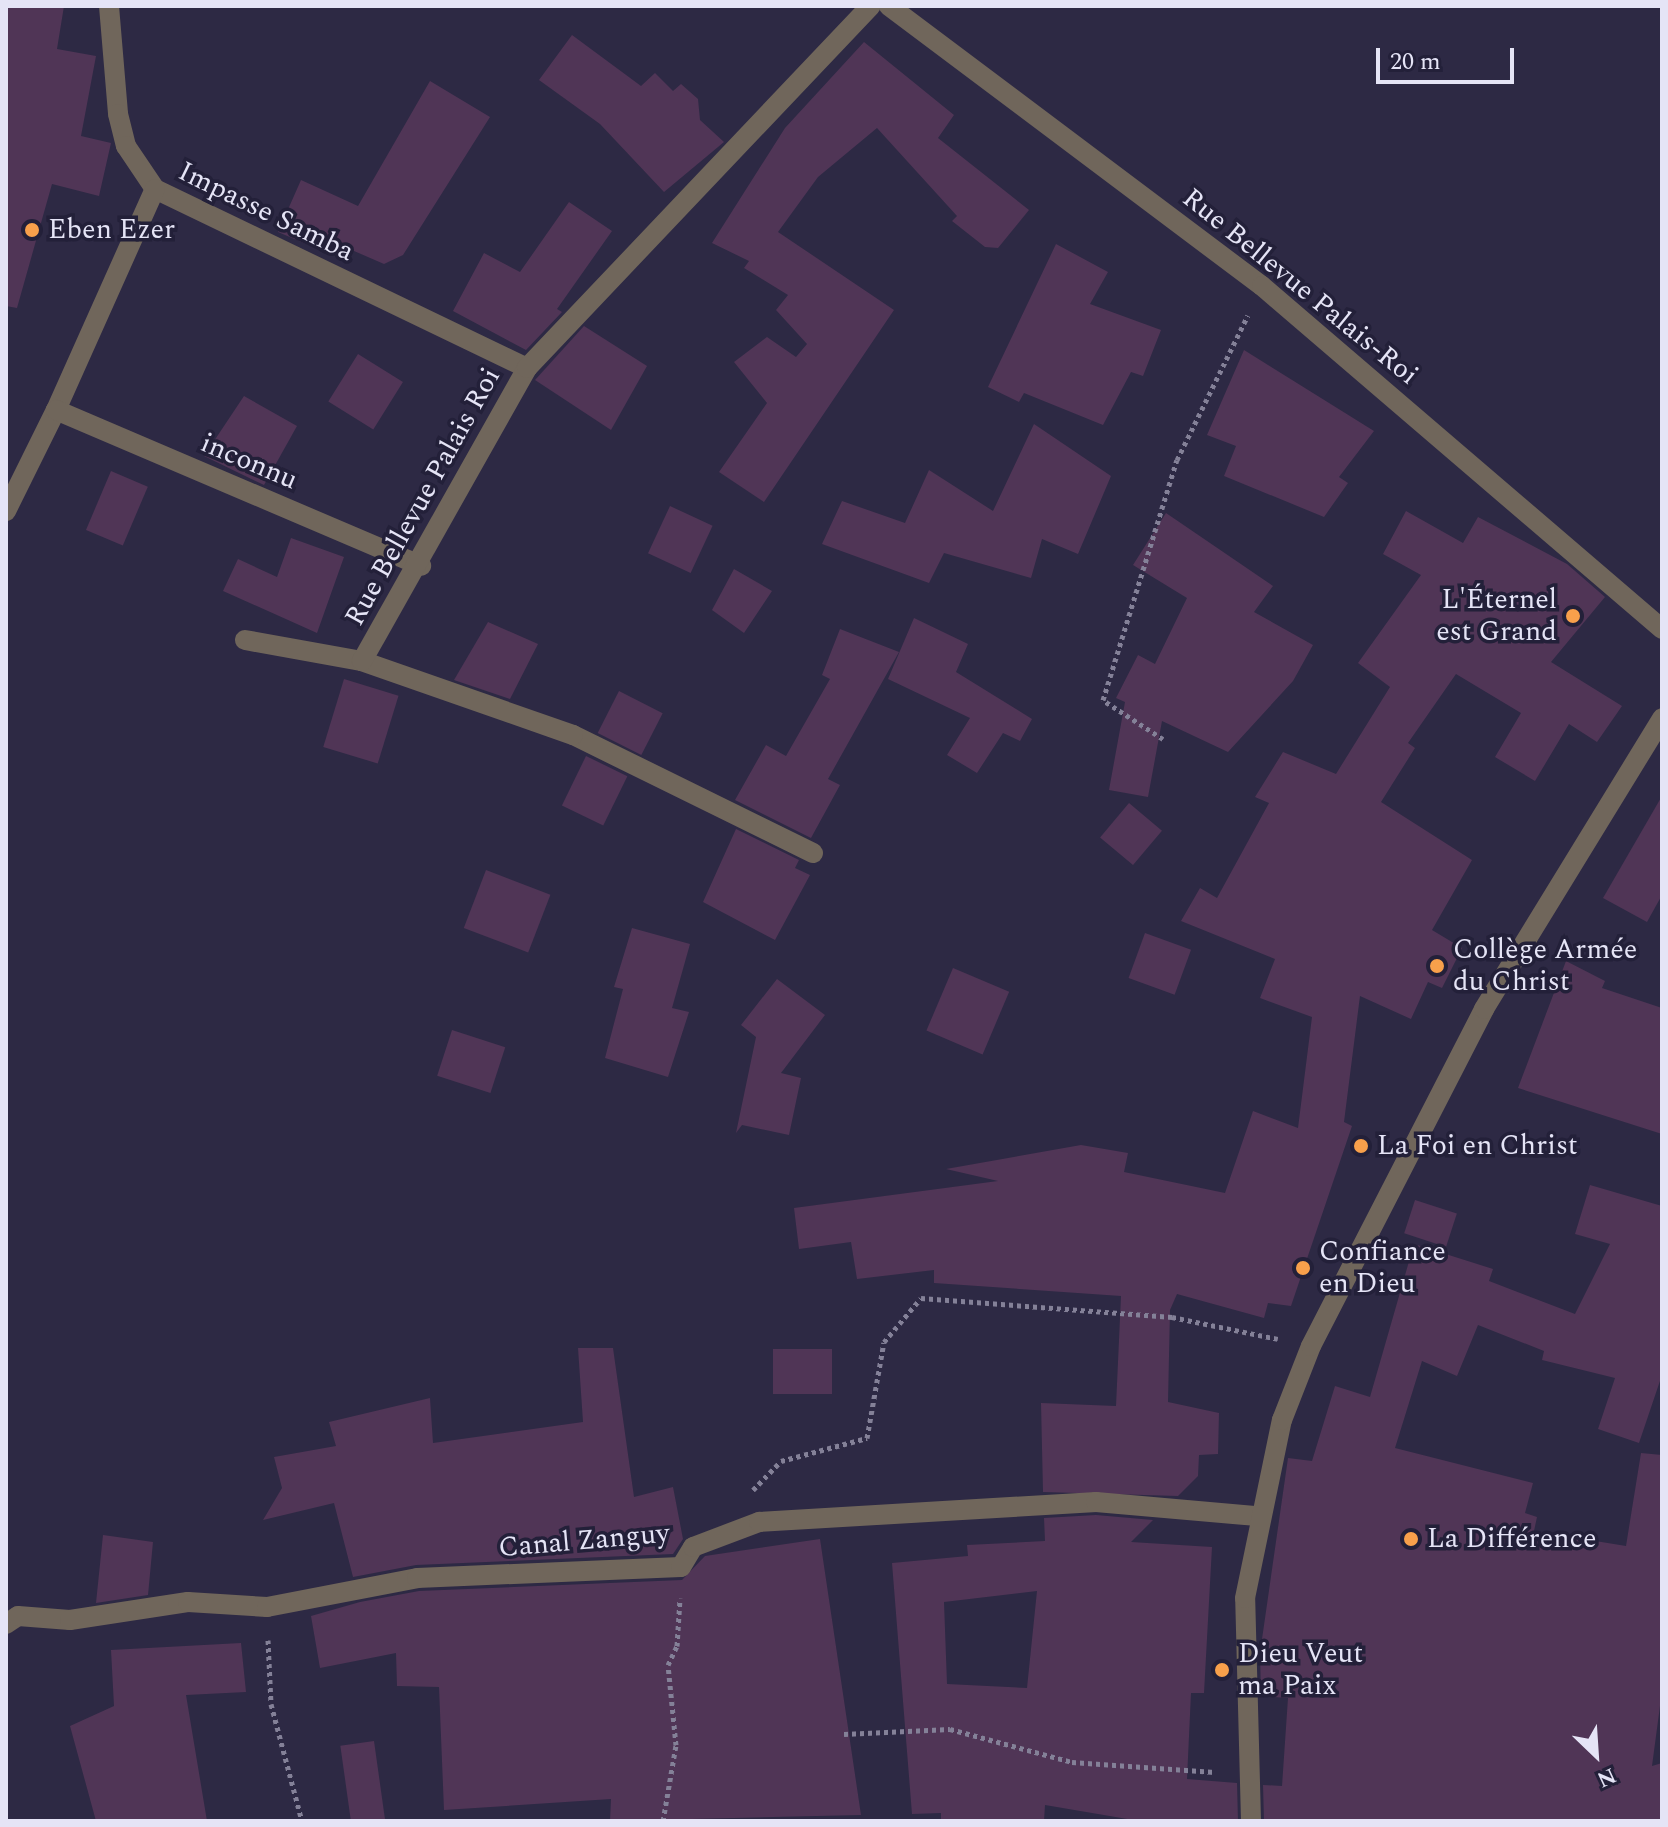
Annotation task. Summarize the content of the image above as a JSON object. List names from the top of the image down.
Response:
{
  "streets": {
    "street": [
      "Impasse Samba",
      "Rue Bellevue Palais-Roi",
      "inconnu",
      "Rue Bellevue Palais Roi",
      "Canal Zanguy"
    ]
  },
  "crossings": [
    ["Impasse Samba", "Rue Bellevue Palais Roi"],
    ["inconnu", "Rue Bellevue Palais Roi"]
  ],
  "places": [
    "Eben Ezer",
    "L'Éternel est Grand",
    "Collège Armée du Christ",
    "La Foi en Christ",
    "Confiance en Dieu",
    "La Différence",
    "Dieu Veut ma Paix"
  ],
  "scale_bar": "20 m",
  "north": "bottom right"
}
